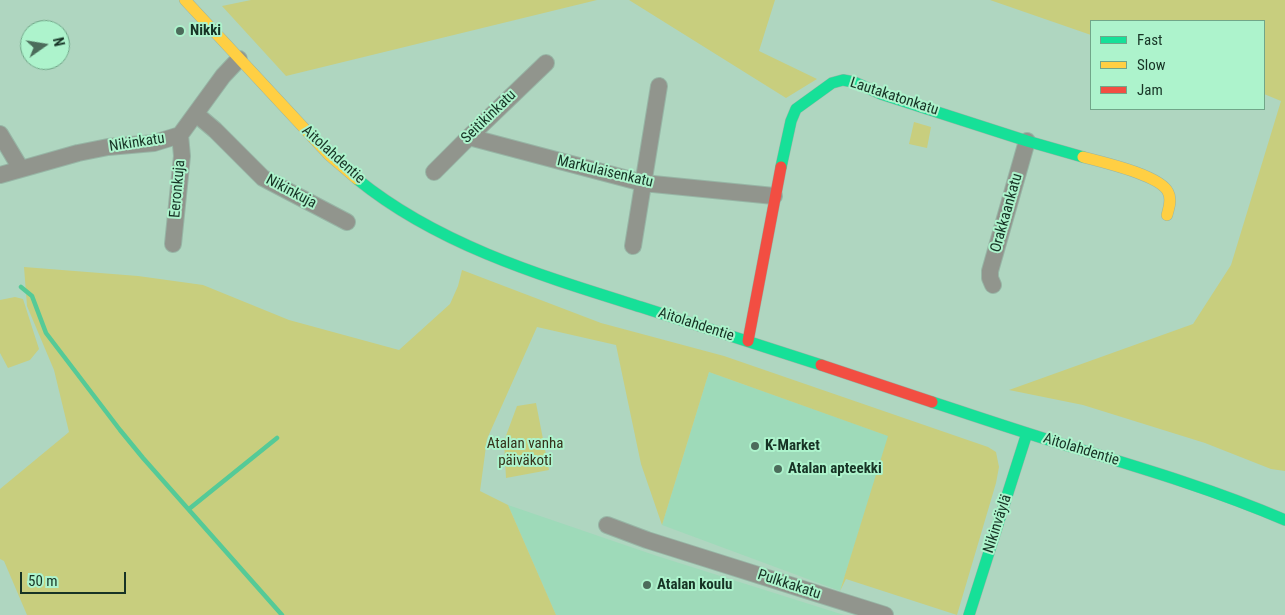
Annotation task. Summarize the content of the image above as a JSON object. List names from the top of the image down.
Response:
{
  "streets": {
    "main road": ["Lautakatonkatu", "Aitolahdentie", "Nikinväylä"],
    "street": [
      "Seitikinkatu",
      "Nikinkatu",
      "Markulaisenkatu",
      "Eeronkuja",
      "Nikinkuja",
      "Orakkaankatu",
      "Pulkkakatu"
    ]
  },
  "crossings": [
    ["Lautakatonkatu", "Aitolahdentie"],
    ["Lautakatonkatu", "Markulaisenkatu"],
    ["Lautakatonkatu", "Orakkaankatu"],
    ["Seitikinkatu", "Markulaisenkatu"],
    ["Nikinkatu", "Aitolahdentie"],
    ["Nikinkatu", "Eeronkuja"],
    ["Nikinkatu", "Nikinkuja"],
    ["Aitolahdentie", "Nikinväylä"]
  ],
  "parks": ["Atalan vanha päiväkoti"],
  "places": [
    "Nikki",
    "K-Market",
    "Atalan apteekki",
    "Atalan koulu"
  ],
  "legend": ["Fast", "Slow", "Jam"],
  "scale_bar": "50 m",
  "north": "right"
}
